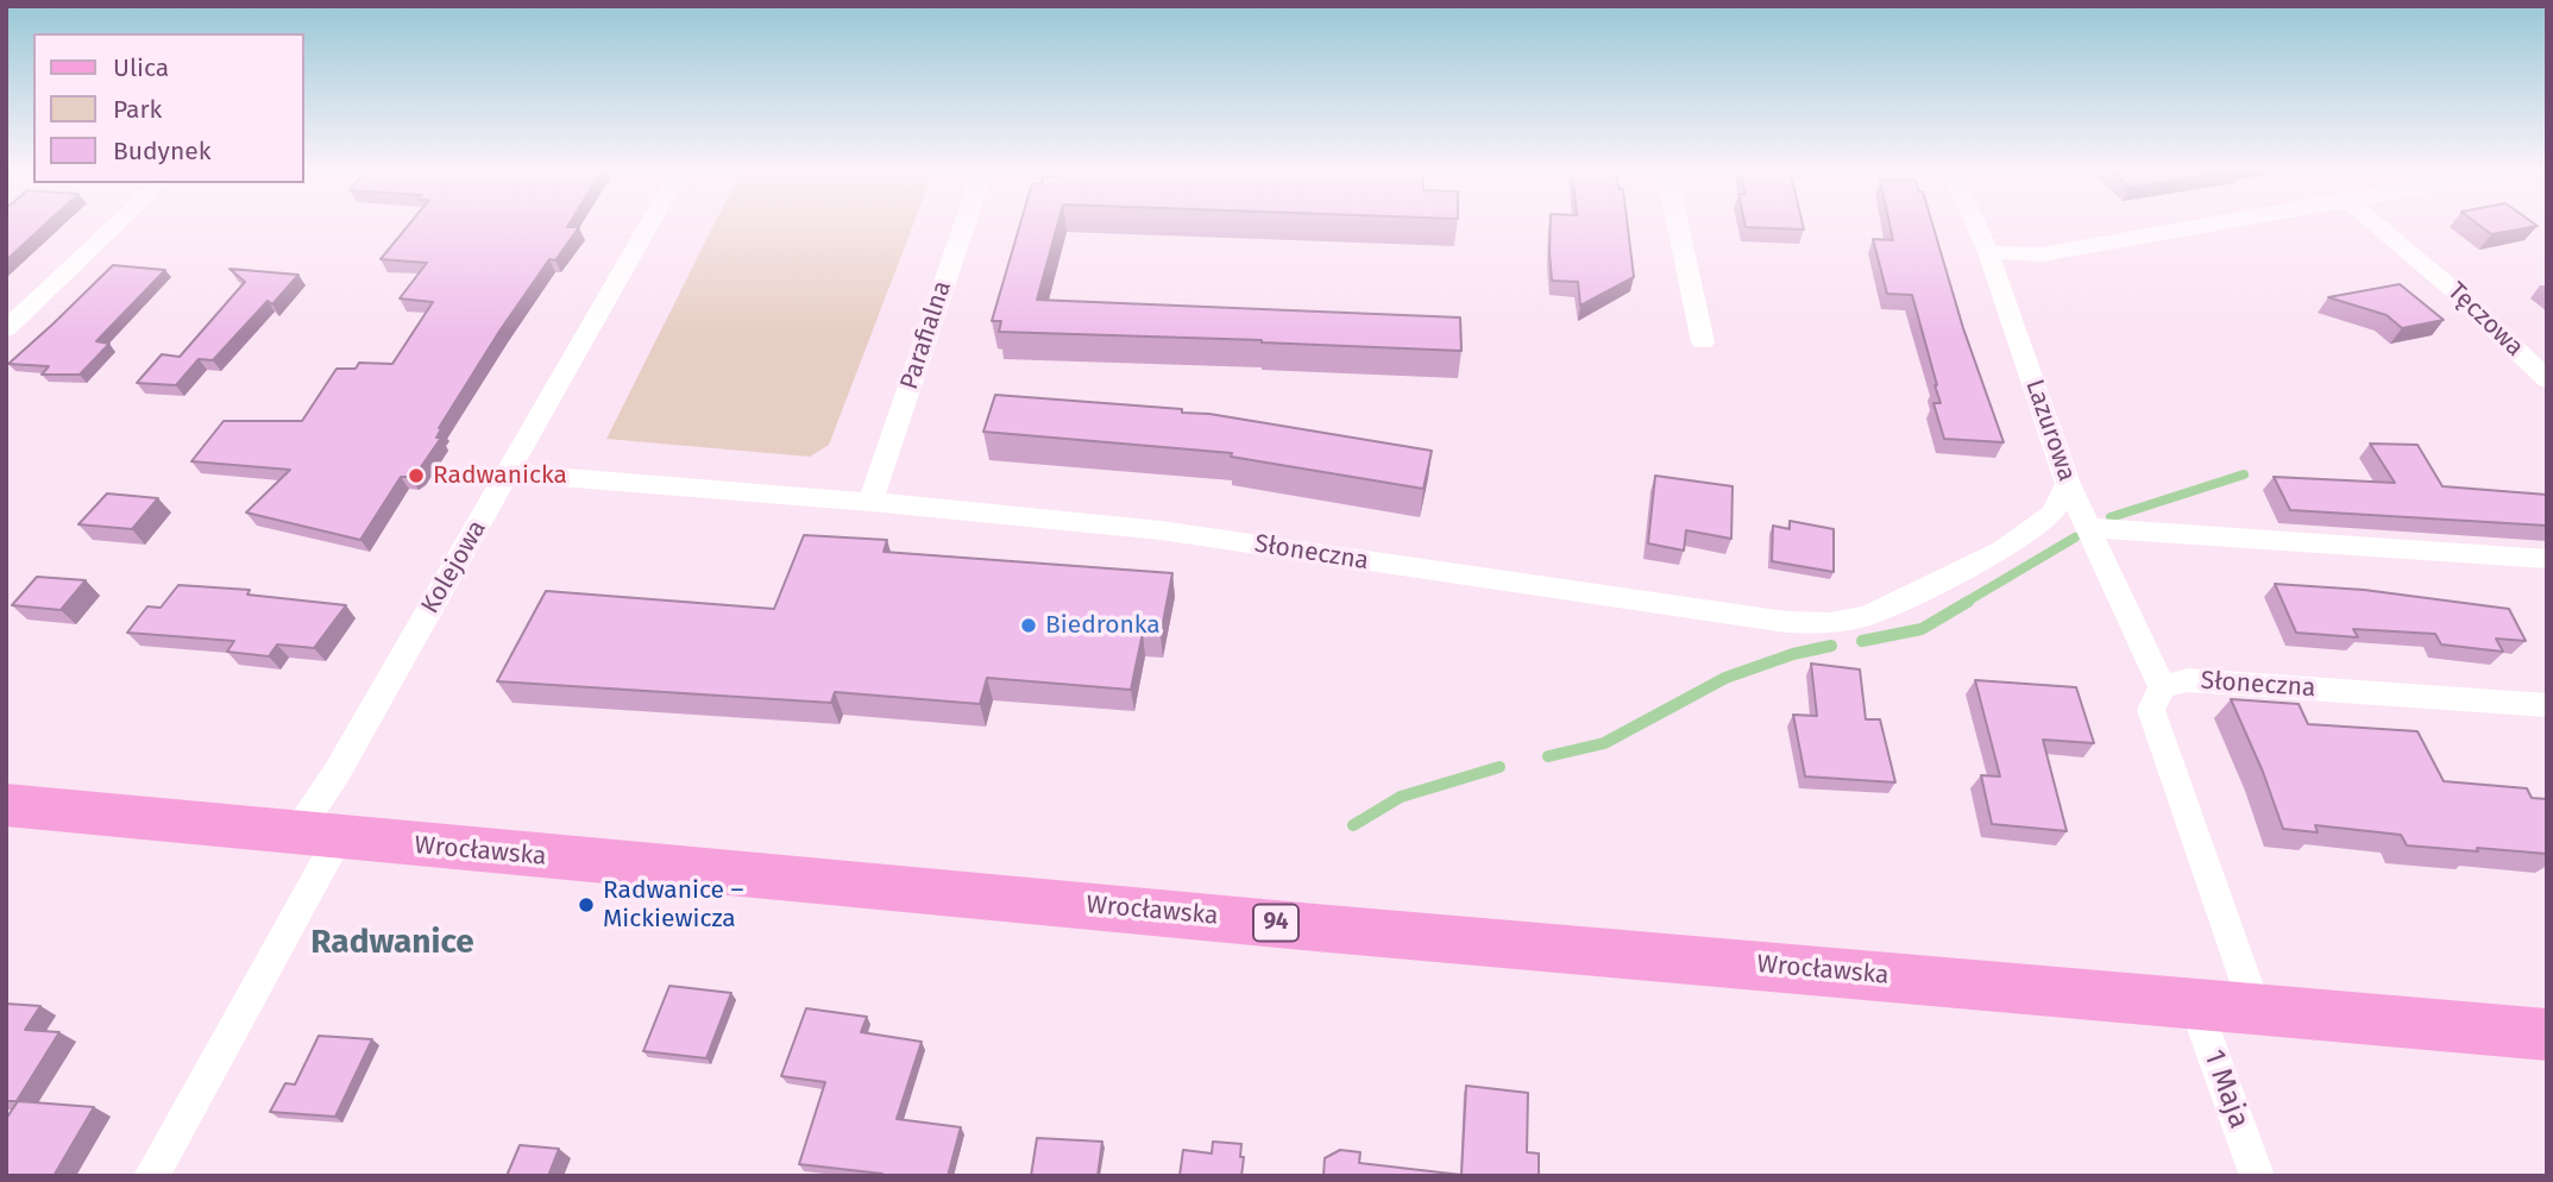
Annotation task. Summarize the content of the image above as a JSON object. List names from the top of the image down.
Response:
{
  "streets": {
    "main road": ["Wrocławska", "94"],
    "street": [
      "Tęczowa",
      "Parafialna",
      "Lazurowa",
      "Słoneczna",
      "Kolejowa",
      "1 Maja"
    ]
  },
  "crossings": [
    ["Parafialna", "Słoneczna"],
    ["Lazurowa", "Słoneczna"],
    ["Słoneczna", "Kolejowa"],
    ["Kolejowa", "Wrocławska"],
    ["Wrocławska", "1 Maja"]
  ],
  "districts": ["Radwanice"],
  "places": ["Radwanicka", "Biedronka", "Radwanice – Mickiewicza"],
  "legend": ["Ulica", "Park", "Budynek"]
}
